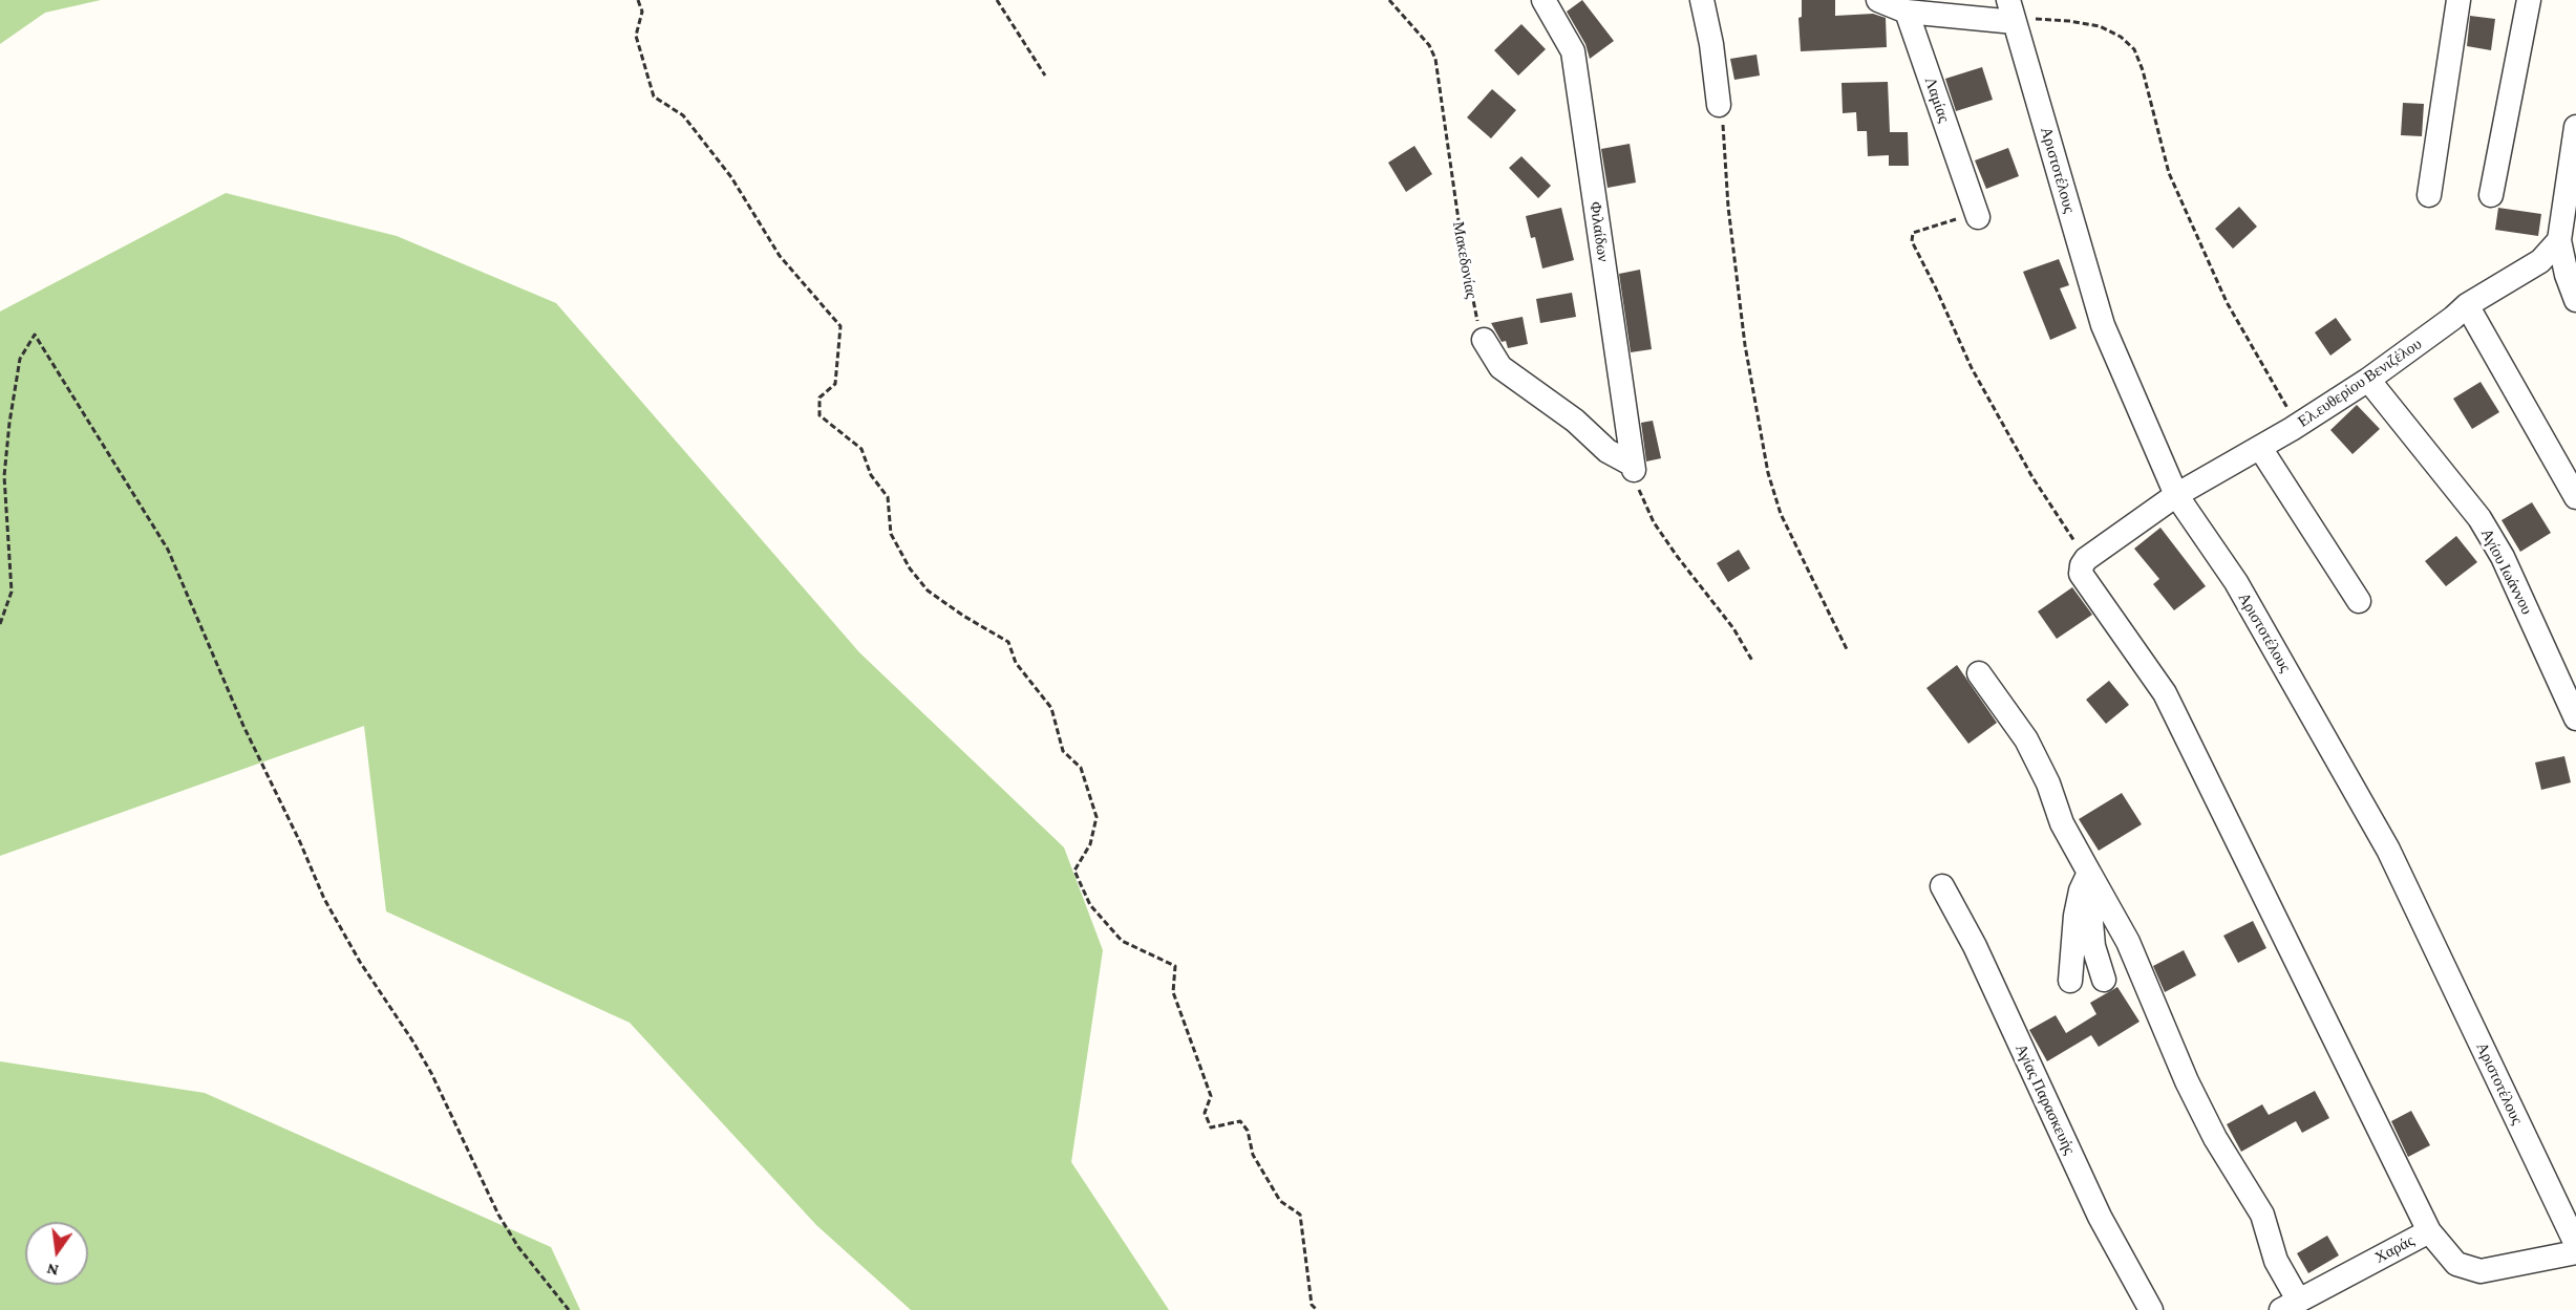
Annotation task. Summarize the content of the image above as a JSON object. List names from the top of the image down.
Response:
{
  "streets": {
    "street": [
      "Λαμίας",
      "Αριστοτέλους",
      "Φιλαίδων",
      "Ελ.ευθερίου Βενιζέλου",
      "Αγίου Ιωάννου",
      "Αγίας Παρασκευής",
      "Χαράς"
    ],
    "path": ["Μακεδονίας"]
  },
  "crossings": [
    ["Αριστοτέλους", "Ελ.ευθερίου Βενιζέλου"],
    ["Ελ.ευθερίου Βενιζέλου", "Αγίου Ιωάννου"]
  ],
  "north": "bottom"
}
